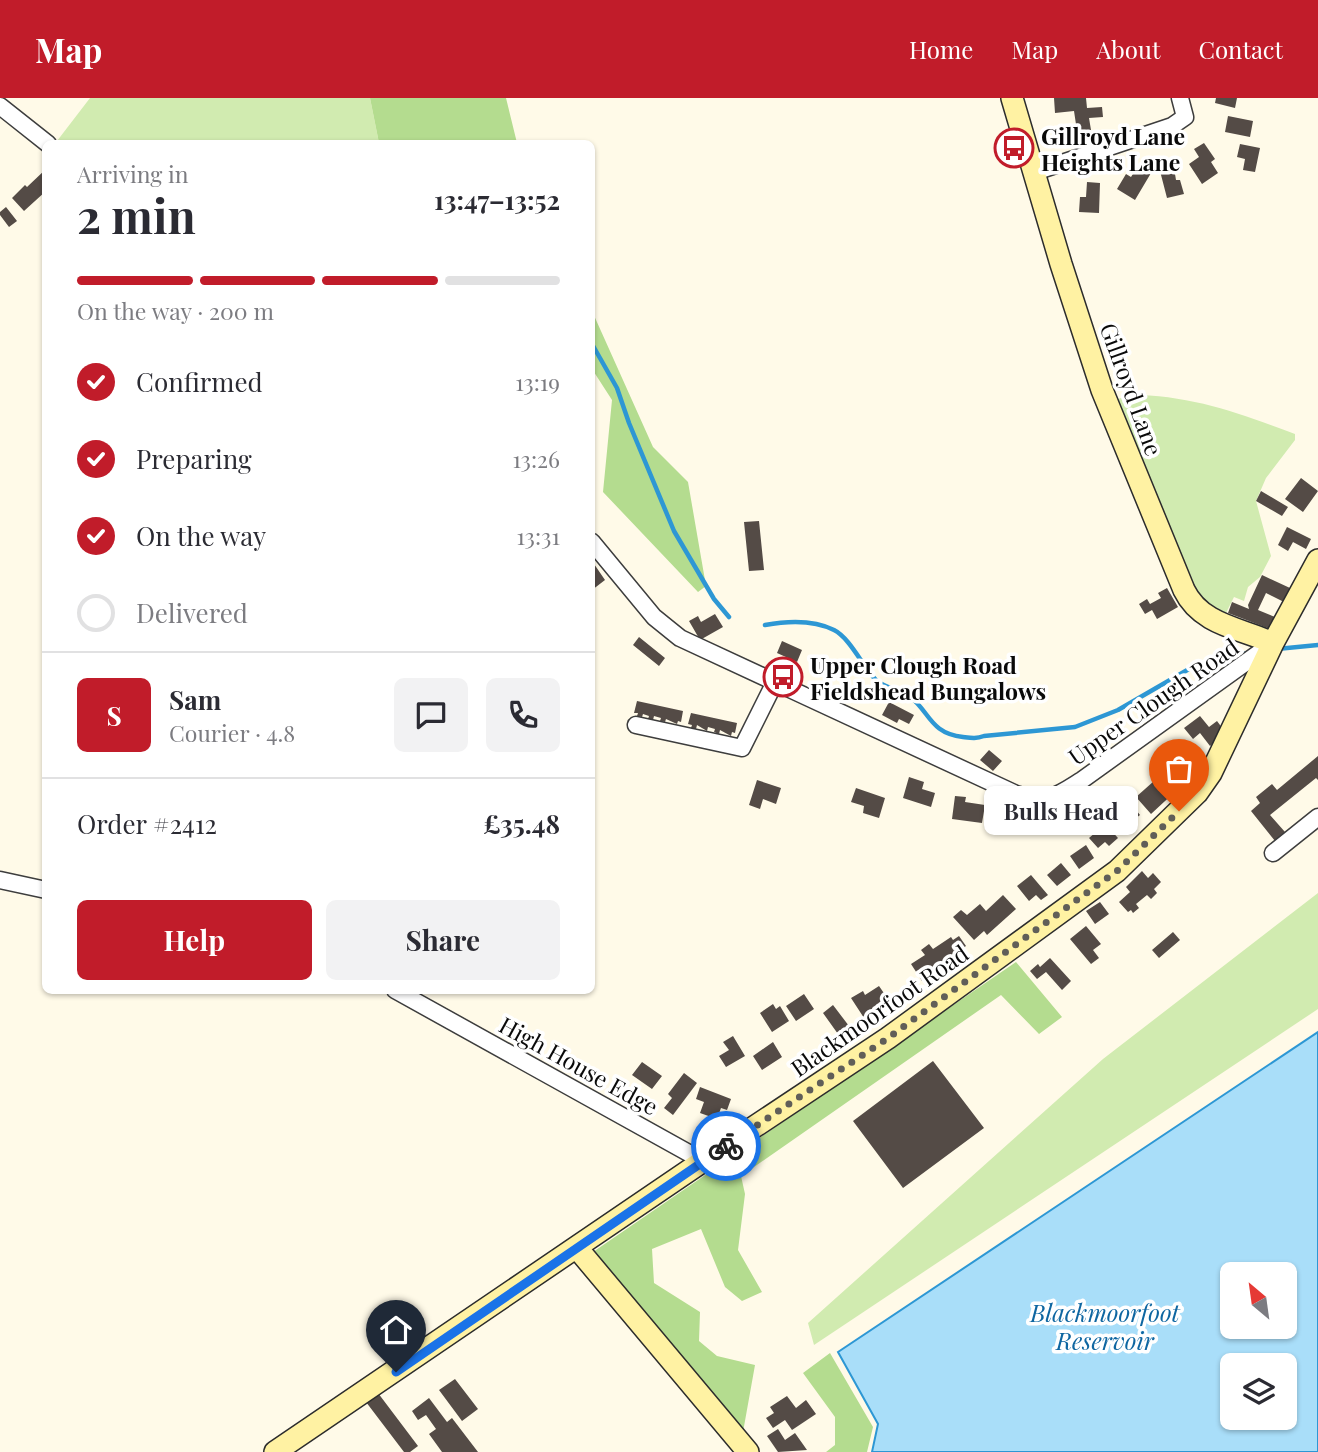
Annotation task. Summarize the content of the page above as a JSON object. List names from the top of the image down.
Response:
{
  "streets": {
    "street": [
      "Gillroyd Lane",
      "Upper Clough Road",
      "Blackmoorfoot Road",
      "High House Edge"
    ]
  },
  "crossings": [
    ["Gillroyd Lane", "Upper Clough Road"],
    ["Gillroyd Lane", "Blackmoorfoot Road"],
    ["Upper Clough Road", "Blackmoorfoot Road"],
    ["Blackmoorfoot Road", "High House Edge"]
  ],
  "water": ["Blackmoorfoot Reservoir"],
  "places": {
    "bus stop": ["Gillroyd Lane Heights Lane", "Upper Clough Road Fieldshead Bungalows"],
    "other": ["Bulls Head"]
  },
  "north": "top left",
  "page": {
    "header": "Map",
    "nav": [
      "Home",
      "Map",
      "About",
      "Contact"
    ],
    "heading": ["2 min", "Arriving in", "13:47–13:52"],
    "panel": [
      "Sam",
      "Courier · 4.8",
      "Order #2412",
      "£35.48"
    ],
    "bar": "On the way · 200 m",
    "list": [
      ["Confirmed", "13:19"],
      ["Preparing", "13:26"],
      ["On the way", "13:31"],
      "Delivered"
    ],
    "round": "S",
    "bubble": "Bulls Head",
    "buttons": ["Help", "Share"]
  }
}
